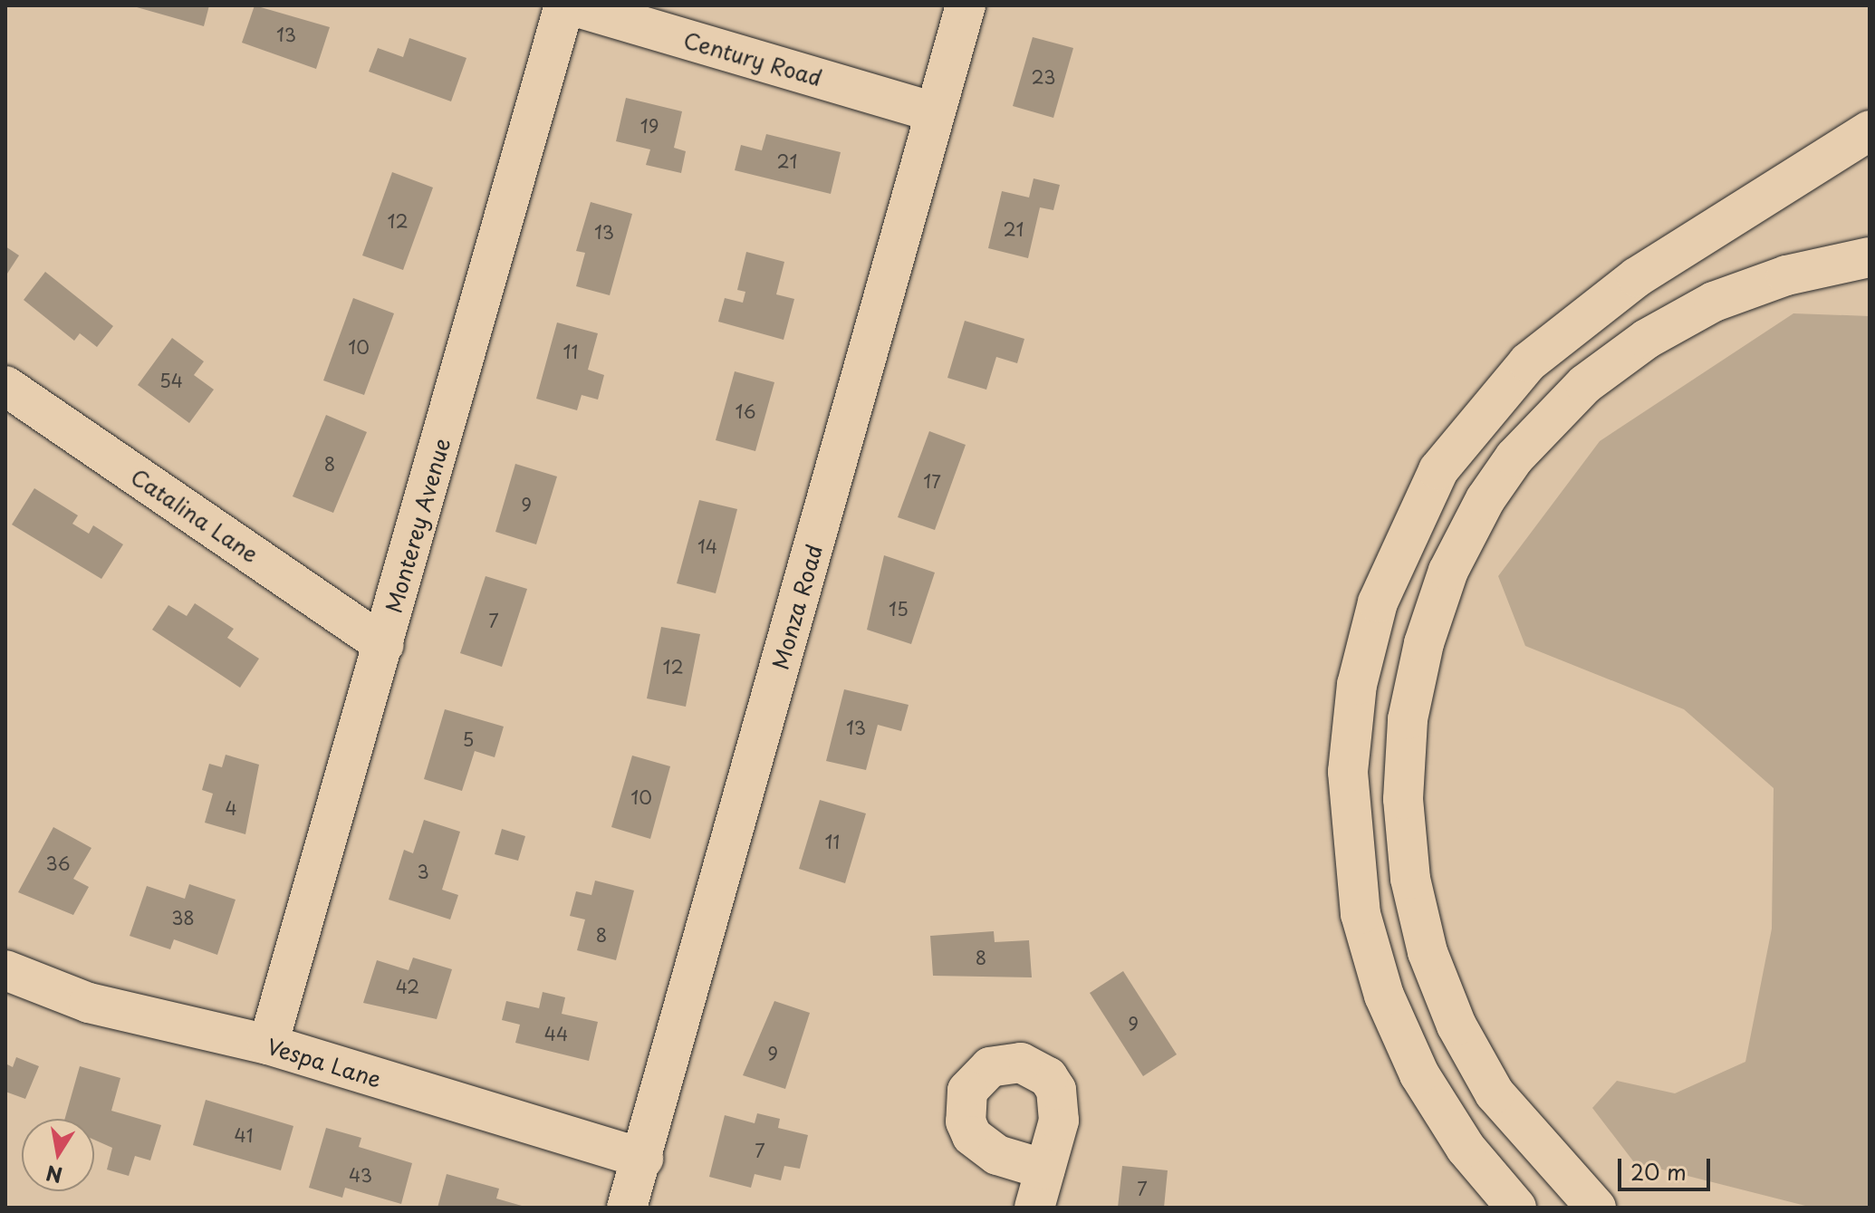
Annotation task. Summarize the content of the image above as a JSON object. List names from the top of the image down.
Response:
{
  "streets": {
    "main road": [
      "Century Road",
      "Catalina Lane",
      "Monterey Avenue",
      "Monza Road",
      "Vespa Lane"
    ]
  },
  "crossings": [
    ["Century Road", "Monza Road"],
    ["Catalina Lane", "Monterey Avenue"],
    ["Monterey Avenue", "Vespa Lane"],
    ["Monza Road", "Vespa Lane"]
  ],
  "house_numbers": [
    "13",
    "23",
    "19",
    "21",
    "12",
    "21",
    "13",
    "10",
    "11",
    "54",
    "16",
    "8",
    "17",
    "9",
    "14",
    "15",
    "7",
    "12",
    "13",
    "5",
    "10",
    "4",
    "11",
    "36",
    "3",
    "38",
    "8",
    "8",
    "42",
    "9",
    "44",
    "9",
    "41",
    "7",
    "43",
    "7"
  ],
  "scale_bar": "20 m",
  "north": "bottom"
}
